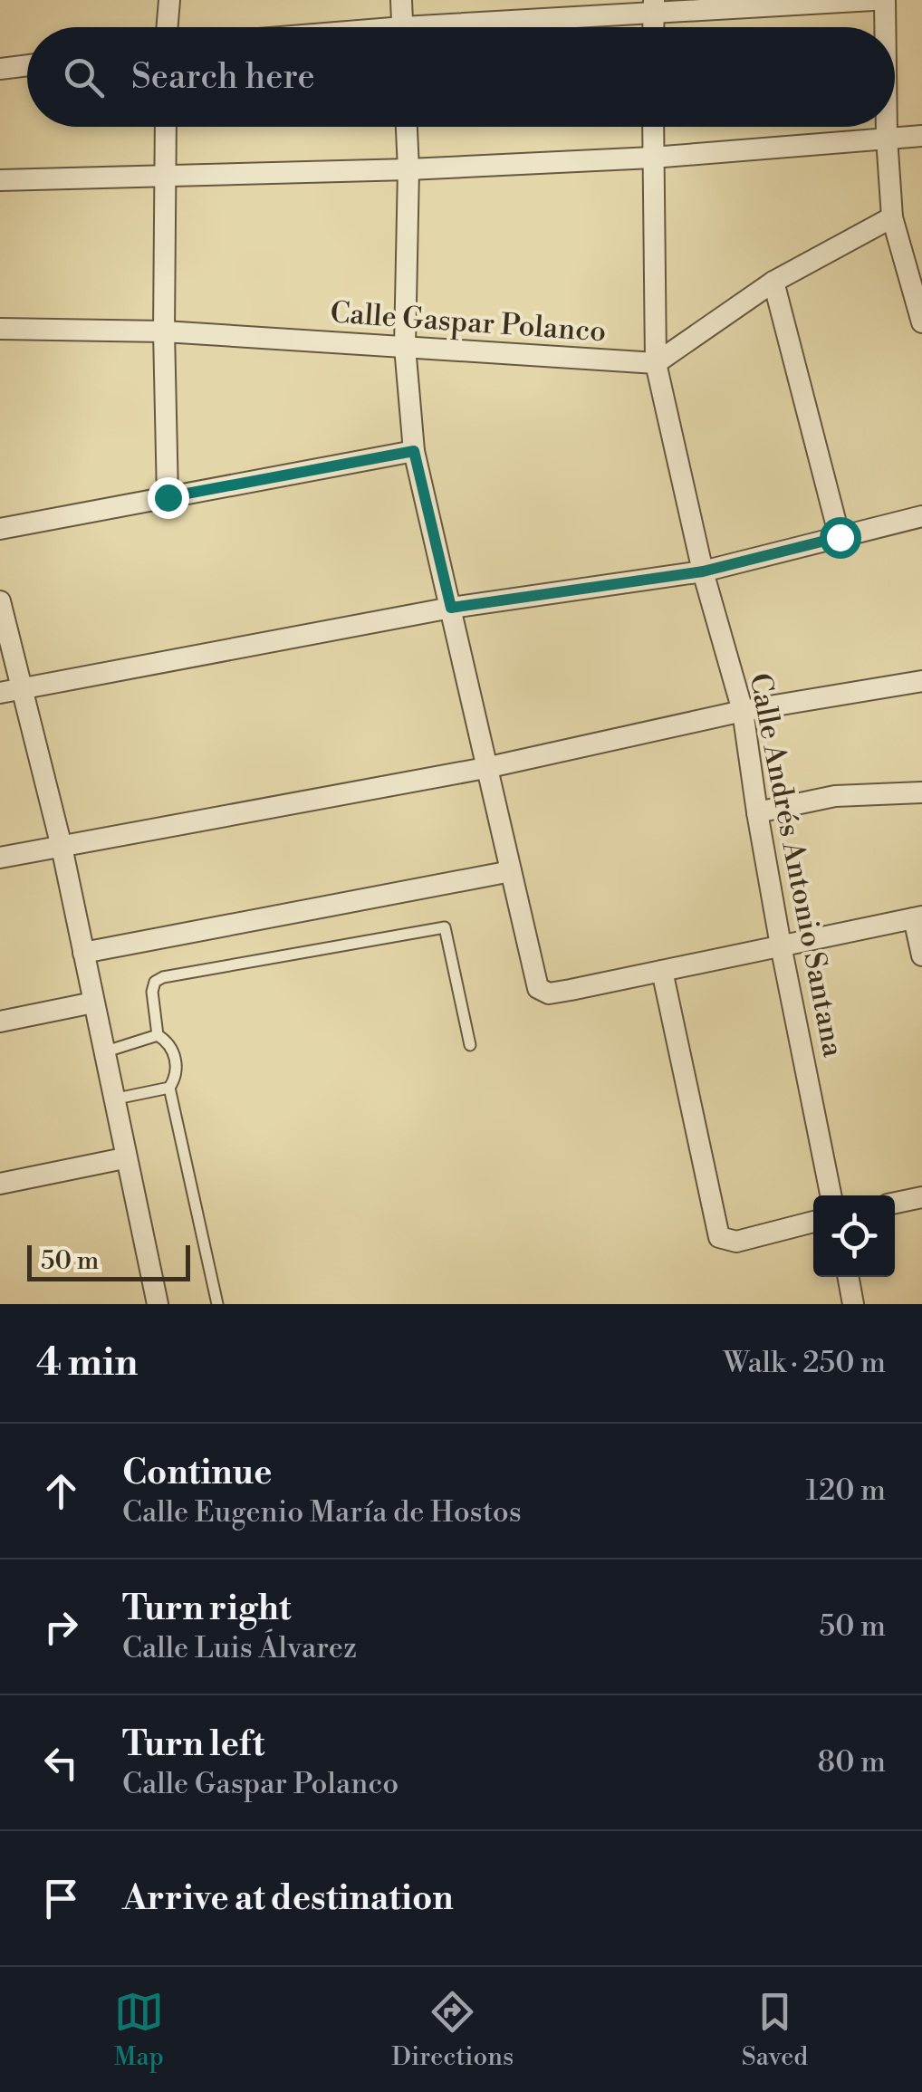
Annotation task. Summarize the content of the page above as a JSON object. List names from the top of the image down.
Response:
{
  "streets": {
    "street": ["Calle Gaspar Polanco", "Calle Andrés Antonio Santana"]
  },
  "crossings": [
    ["Calle Gaspar Polanco", "Calle Andrés Antonio Santana"]
  ],
  "scale_bar": "50 m",
  "page": {
    "search": "Search here",
    "scale": "50 m",
    "heading": ["4 min", "Walk · 250 m"],
    "list": [
      ["Continue", "Calle Eugenio María de Hostos", "120 m"],
      ["Turn right", "Calle Luis Álvarez", "50 m"],
      ["Turn left", "Calle Gaspar Polanco", "80 m"],
      "Arrive at destination"
    ],
    "nav": ["Map", "Directions", "Saved"]
  }
}
